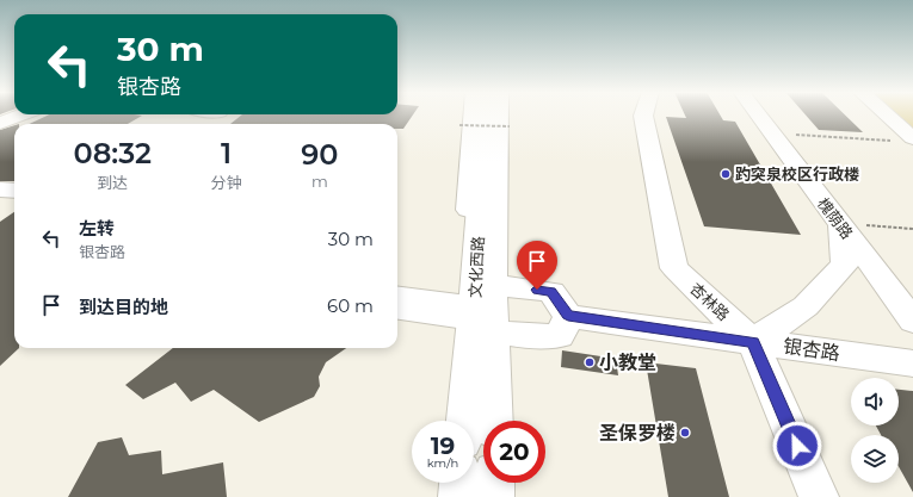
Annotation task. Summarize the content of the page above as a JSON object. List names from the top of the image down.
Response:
{
  "streets": {
    "main road": [
      "槐荫路",
      "文化西路",
      "杏林路",
      "银杏路"
    ]
  },
  "crossings": [
    ["杏林路", "银杏路"]
  ],
  "places": ["趵突泉校区行政楼", "小教堂", "圣保罗楼"],
  "page": {
    "turn": ["30 m", "银杏路"],
    "eta": [
      "08:32",
      "到达",
      "1",
      "分钟",
      "90",
      "m"
    ],
    "list": [
      {
        "name": "左转",
        "note": "银杏路",
        "value": "30 m"
      },
      {
        "name": "到达目的地",
        "value": "60 m"
      }
    ],
    "speed": "19 km/h",
    "limit": "20"
  }
}
